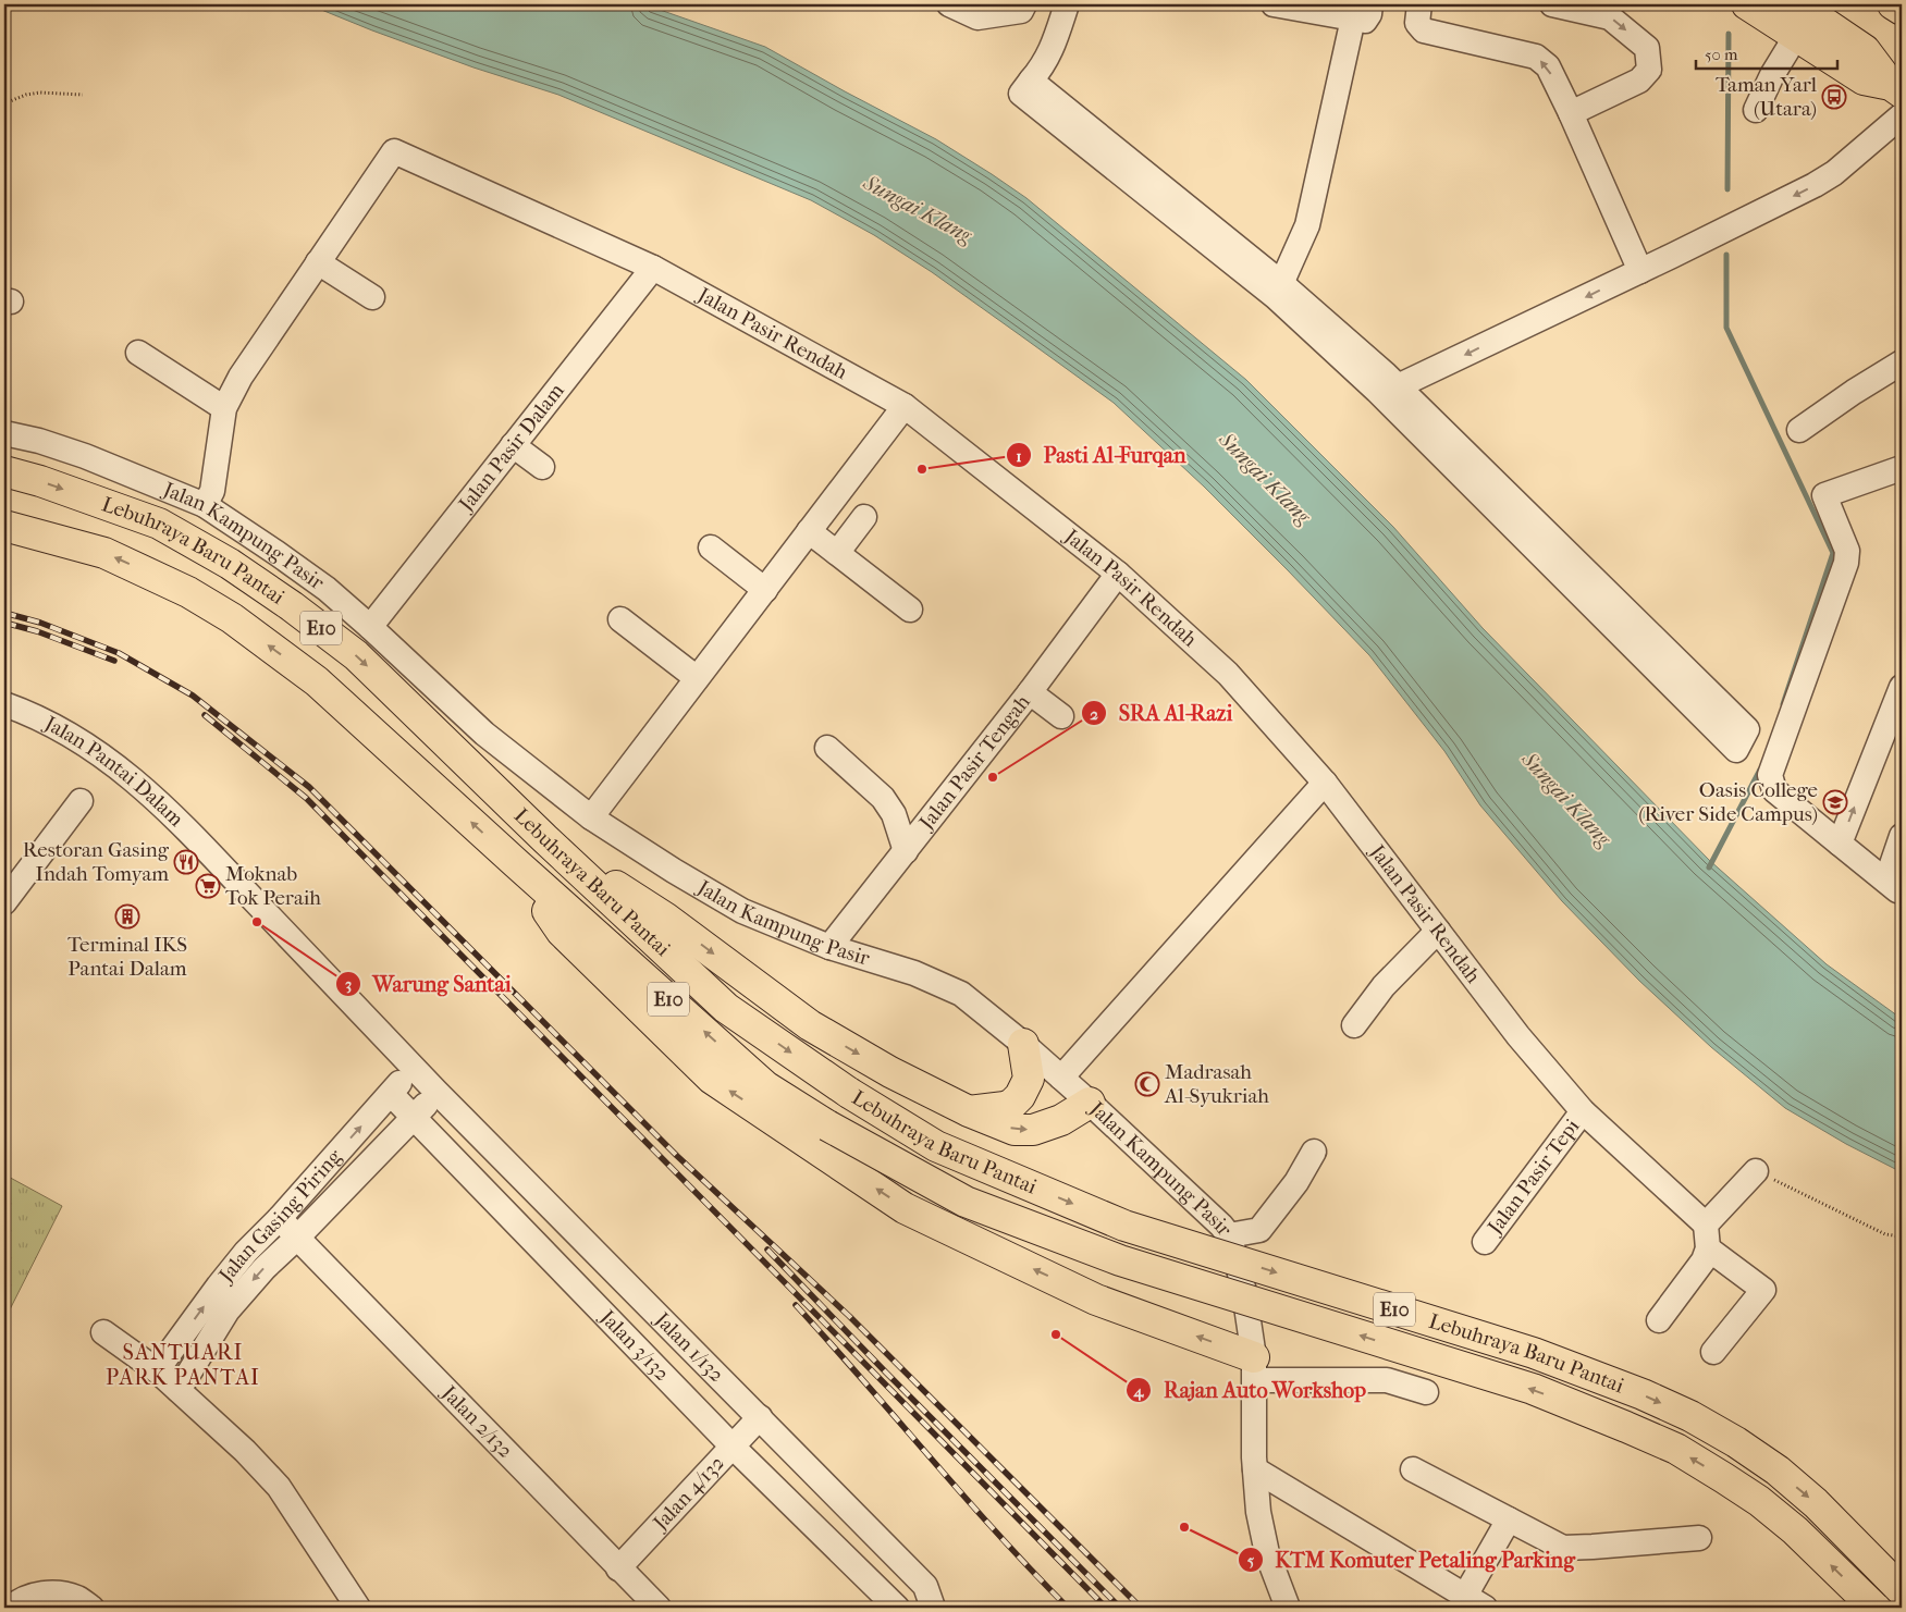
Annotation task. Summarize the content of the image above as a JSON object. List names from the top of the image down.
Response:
{
  "streets": {
    "main road": ["Lebuhraya Baru Pantai", "E10"],
    "street": [
      "Jalan Pasir Rendah",
      "Jalan Pasir Dalam",
      "Jalan Kampung Pasir",
      "Jalan Pasir Tengah",
      "Jalan Pantai Dalam",
      "Jalan Pasir Tepi",
      "Jalan Gasing Piring",
      "Jalan 3/132",
      "Jalan 1/132",
      "Jalan 2/132",
      "Jalan 4/132"
    ]
  },
  "crossings": [
    ["Jalan Pasir Rendah", "Jalan Pasir Dalam"],
    ["Jalan Pasir Rendah", "Jalan Pasir Tengah"],
    ["Jalan Pasir Rendah", "Jalan Pasir Tepi"],
    ["Jalan Pasir Dalam", "Jalan Kampung Pasir"],
    ["Jalan Kampung Pasir", "Jalan Pasir Tengah"],
    ["Jalan Pantai Dalam", "Jalan Gasing Piring"],
    ["Jalan Pantai Dalam", "Jalan 1/132"],
    ["Jalan Gasing Piring", "Jalan 3/132"],
    ["Jalan Gasing Piring", "Jalan 2/132"],
    ["Jalan 3/132", "Jalan 4/132"],
    ["Jalan 1/132", "Jalan 4/132"],
    ["Jalan 2/132", "Jalan 4/132"]
  ],
  "districts": ["SANTUARI PARK PANTAI"],
  "water": ["Sungai Klang"],
  "places": {
    "bus stop": ["Taman Yarl (Utara)"],
    "other": [
      "Pasti Al-Furqan",
      "SRA Al-Razi",
      "Warung Santai",
      "Rajan Auto Workshop",
      "KTM Komuter Petaling Parking"
    ],
    "school or university": ["Oasis College (River Side Campus)"],
    "restaurant": ["Restoran Gasing Indah Tomyam"],
    "supermarket": ["Moknab Tok Peraih"],
    "building": ["Terminal IKS Pantai Dalam"],
    "mosque": ["Madrasah Al-Syukriah"]
  },
  "scale_bar": "50 m"
}
